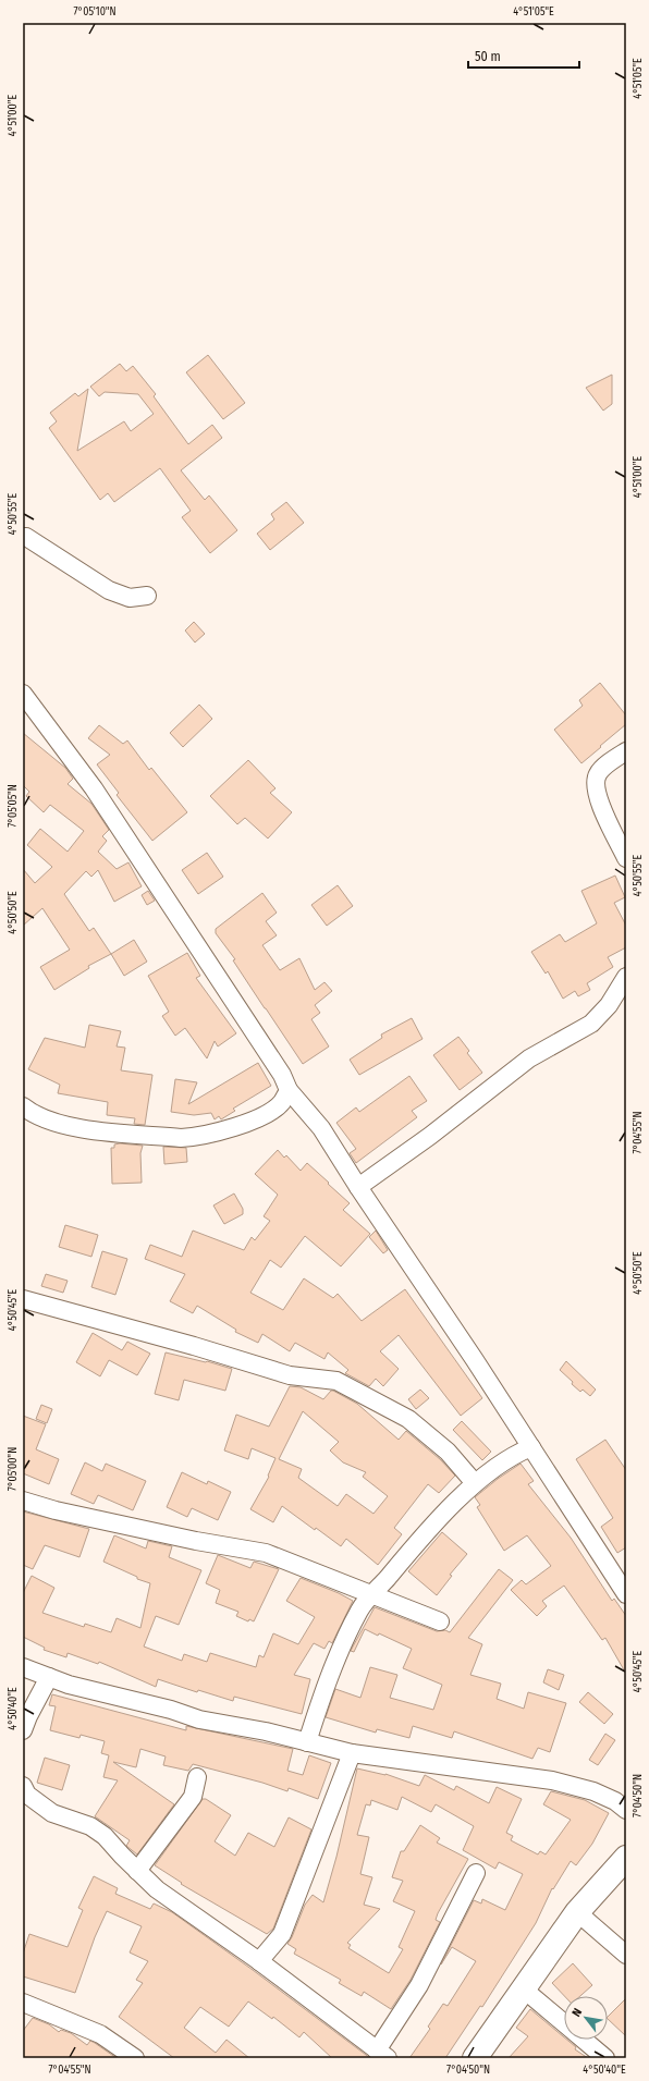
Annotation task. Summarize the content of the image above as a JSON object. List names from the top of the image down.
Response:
{
  "scale_bar": "50 m",
  "north": "top left",
  "coordinates": [
    "7°05'10\"N",
    "4°51'05\"E",
    "4°51'00\"E",
    "4°50'55\"E",
    "7°05'05\"N",
    "4°50'50\"E",
    "7°04'55\"N",
    "4°50'45\"E",
    "7°05'00\"N",
    "4°50'40\"E",
    "7°04'50\"N"
  ]
}
